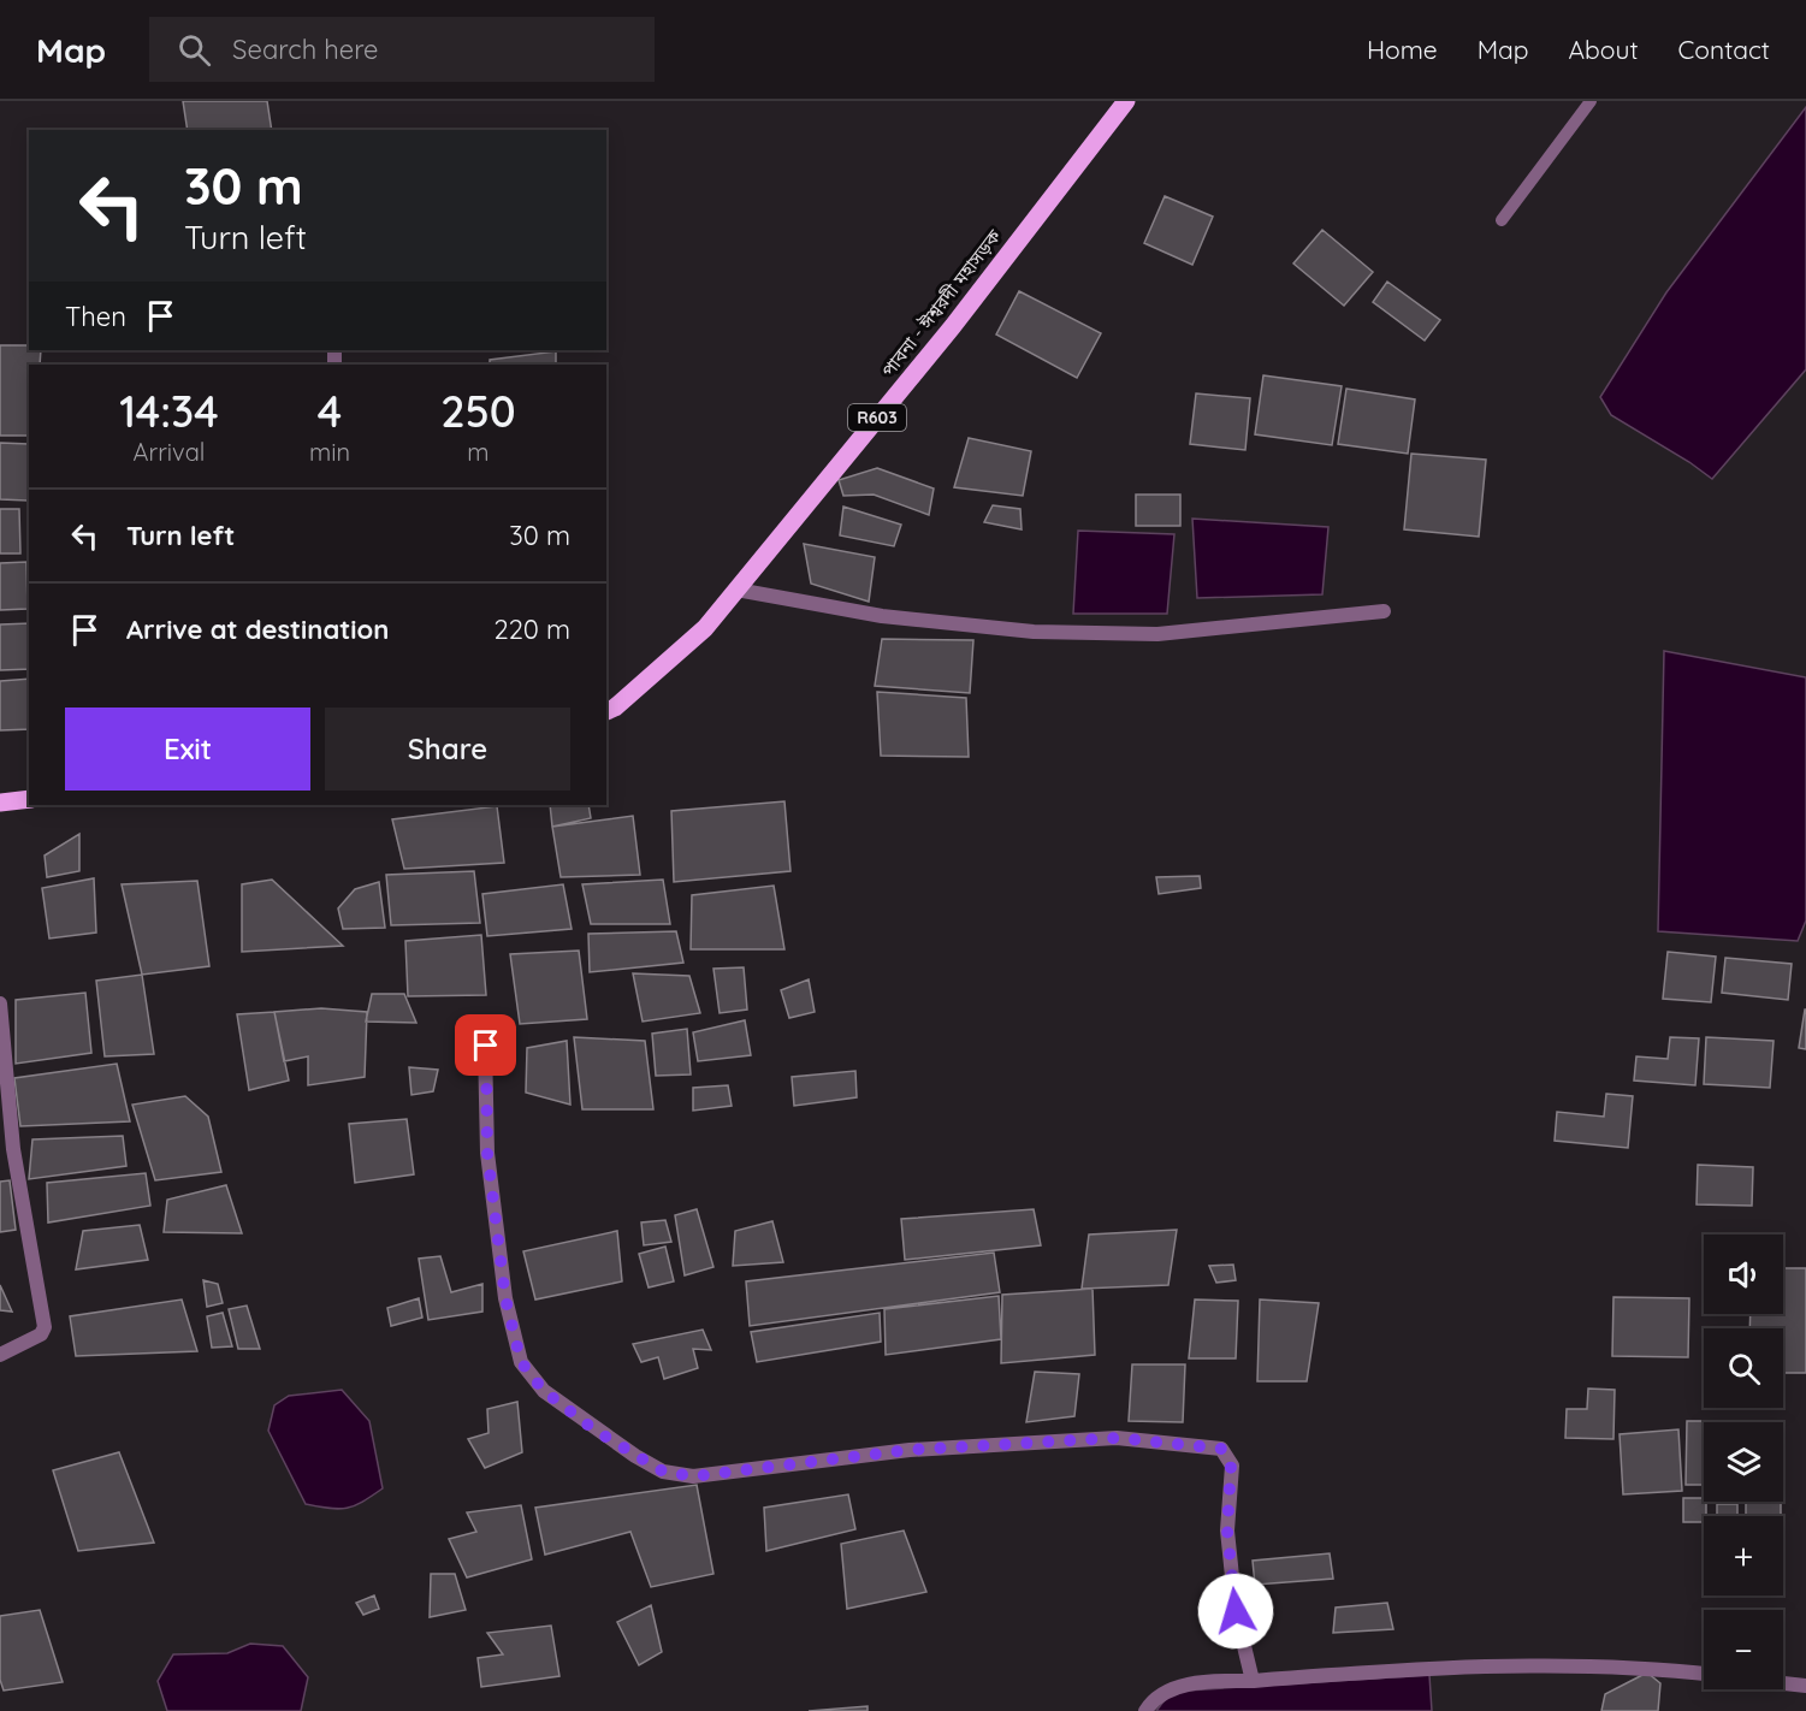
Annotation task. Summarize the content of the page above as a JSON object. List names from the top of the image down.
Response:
{
  "streets": {
    "main road": ["পাবনা - ঈশ্বরদী মহাসড়ক", "R603"]
  },
  "page": {
    "header": "Map",
    "search": "Search here",
    "nav": [
      "Home",
      "Map",
      "About",
      "Contact"
    ],
    "turn": ["30 m", "Turn left"],
    "then": "Then",
    "eta": [
      "14:34",
      "Arrival",
      "4",
      "min",
      "250",
      "m"
    ],
    "list": [
      {
        "name": "Turn left",
        "value": "30 m"
      },
      {
        "name": "Arrive at destination",
        "value": "220 m"
      }
    ],
    "buttons": ["Exit", "Share"],
    "map_buttons": ["+", "−"]
  }
}
